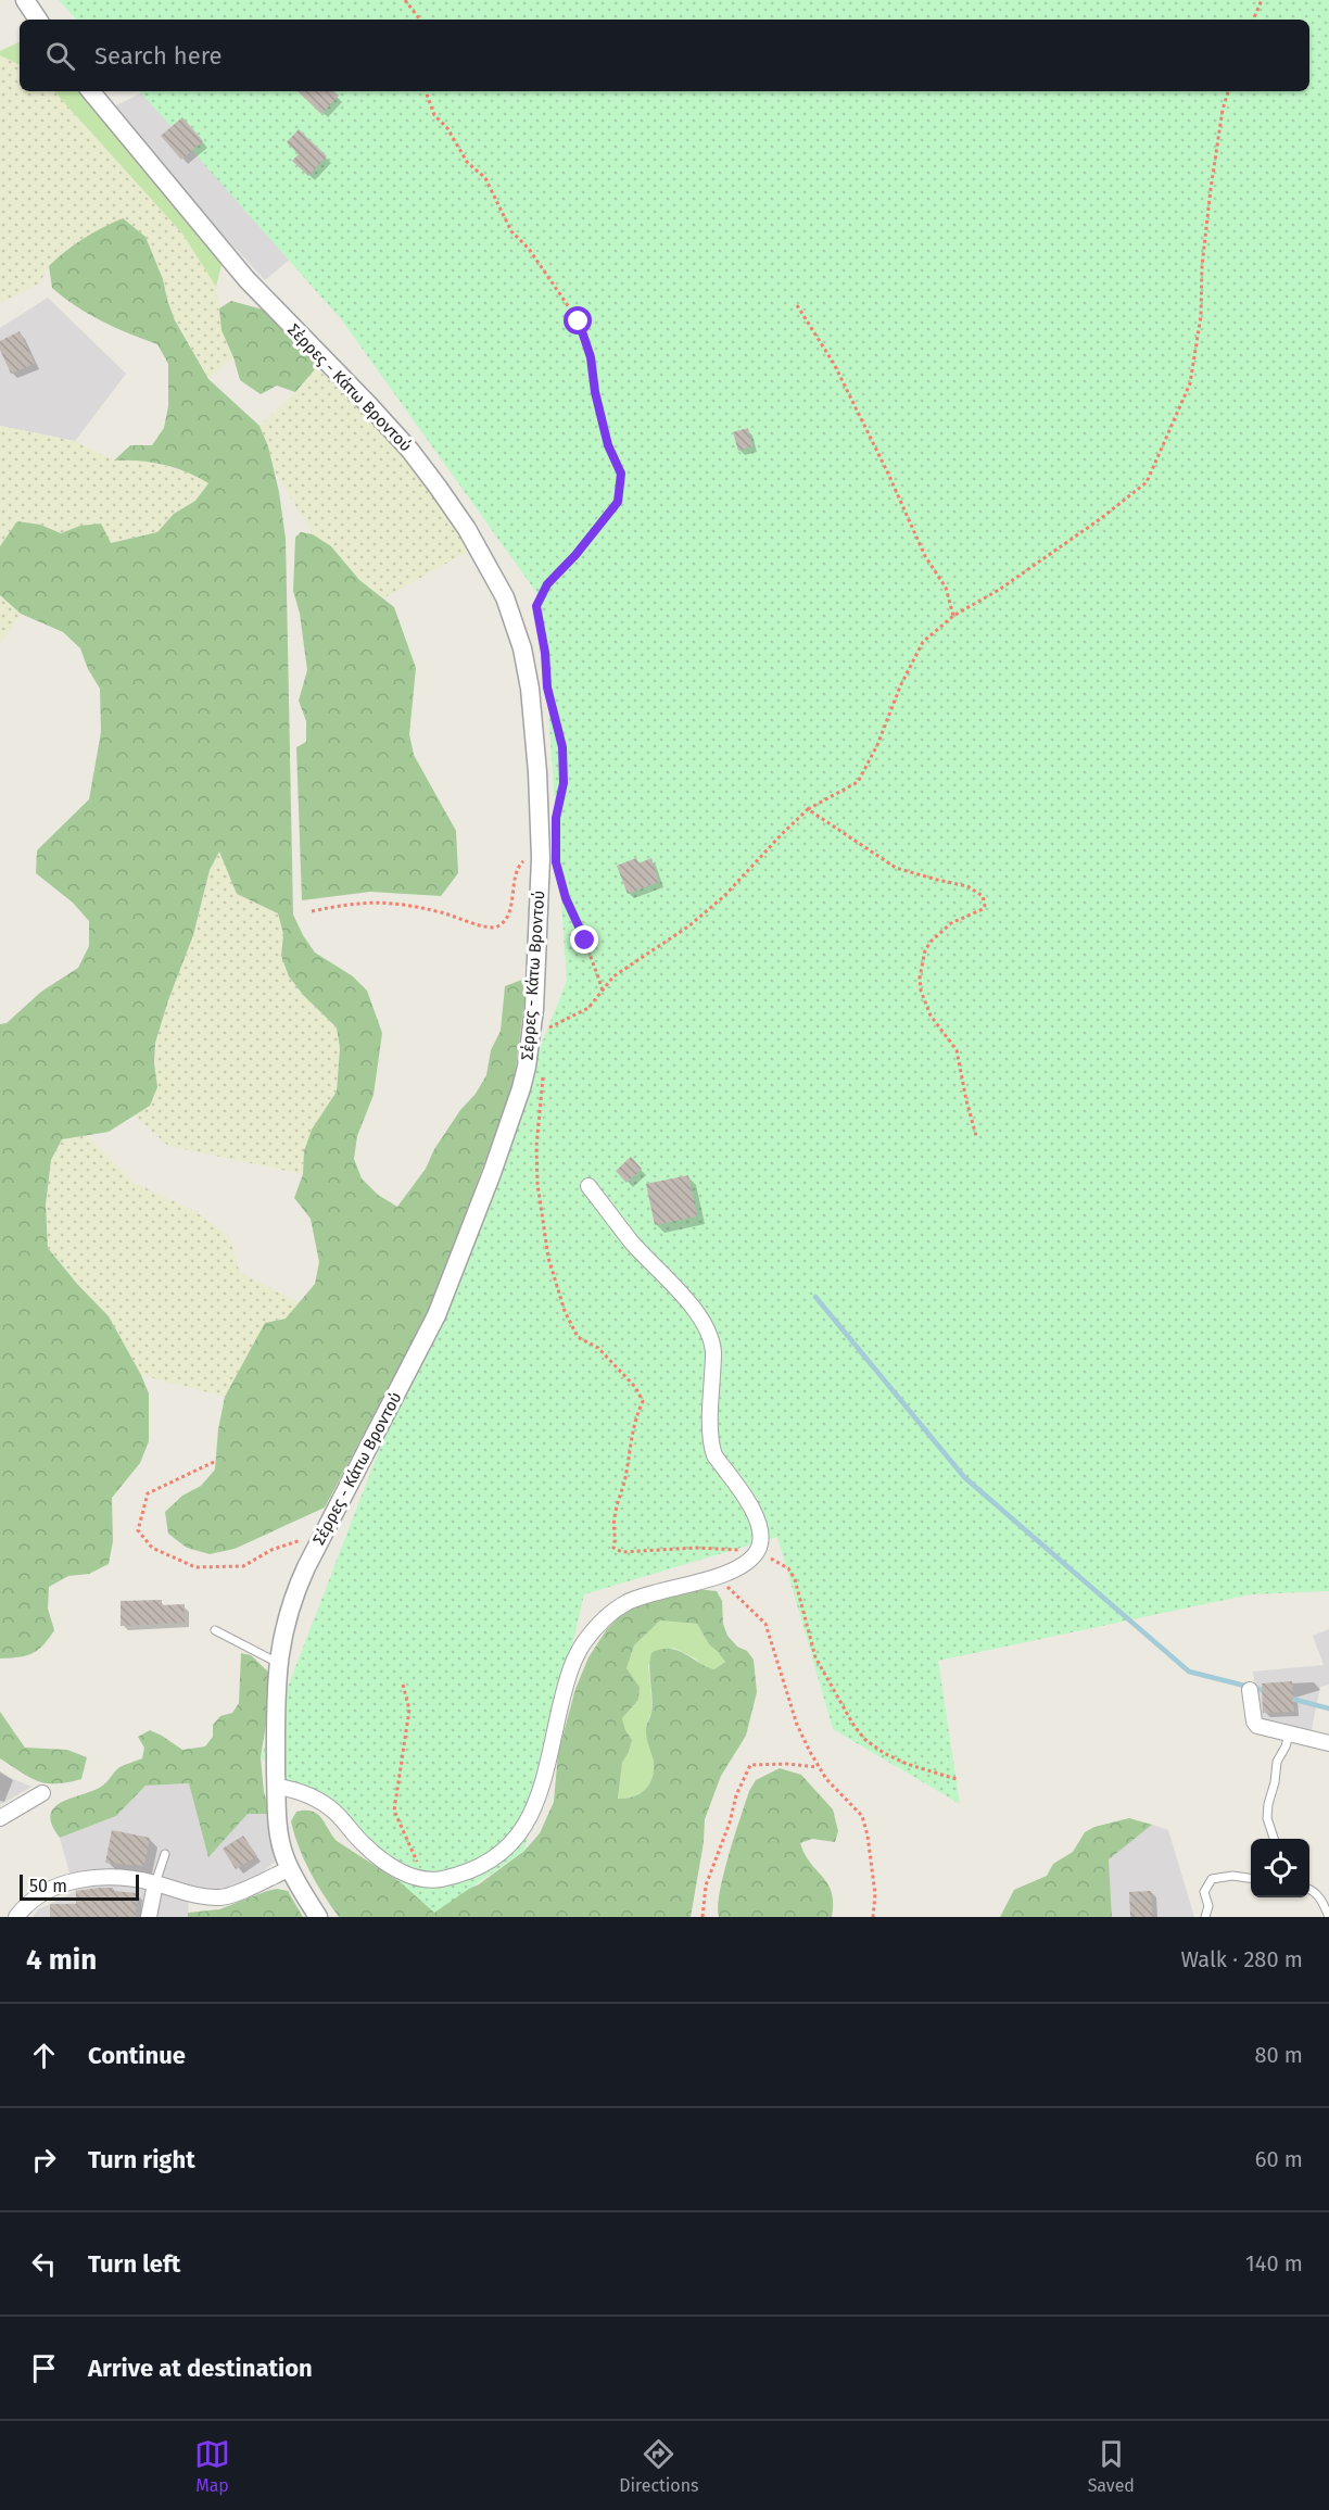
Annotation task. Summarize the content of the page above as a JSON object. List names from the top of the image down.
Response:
{
  "streets": {
    "street": ["Σέρρες - Κάτω Βροντού"]
  },
  "scale_bar": "50 m",
  "page": {
    "search": "Search here",
    "scale": "50 m",
    "heading": ["4 min", "Walk · 280 m"],
    "list": [
      ["Continue", "80 m"],
      ["Turn right", "60 m"],
      ["Turn left", "140 m"],
      "Arrive at destination"
    ],
    "nav": ["Map", "Directions", "Saved"]
  }
}
